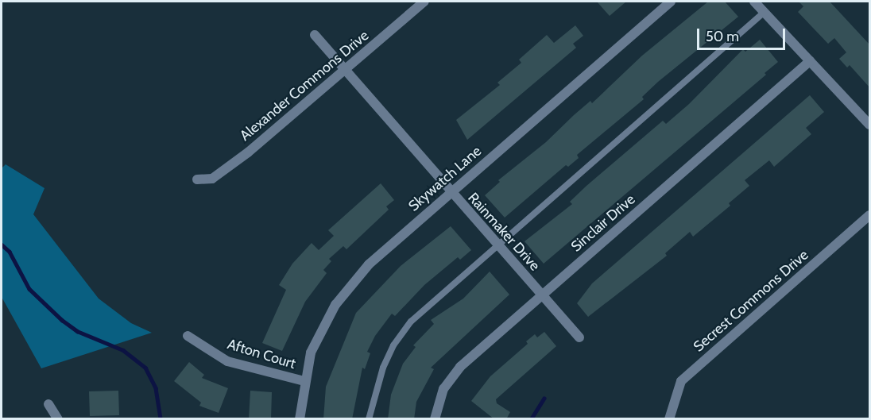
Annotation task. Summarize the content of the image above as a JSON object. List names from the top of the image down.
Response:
{
  "streets": {
    "street": [
      "Alexander Commons Drive",
      "Skywatch Lane",
      "Sinclair Drive",
      "Rainmaker Drive",
      "Secrest Commons Drive",
      "Afton Court"
    ]
  },
  "crossings": [
    ["Alexander Commons Drive", "Rainmaker Drive"],
    ["Skywatch Lane", "Rainmaker Drive"],
    ["Skywatch Lane", "Afton Court"],
    ["Sinclair Drive", "Rainmaker Drive"]
  ],
  "scale_bar": "50 m"
}
